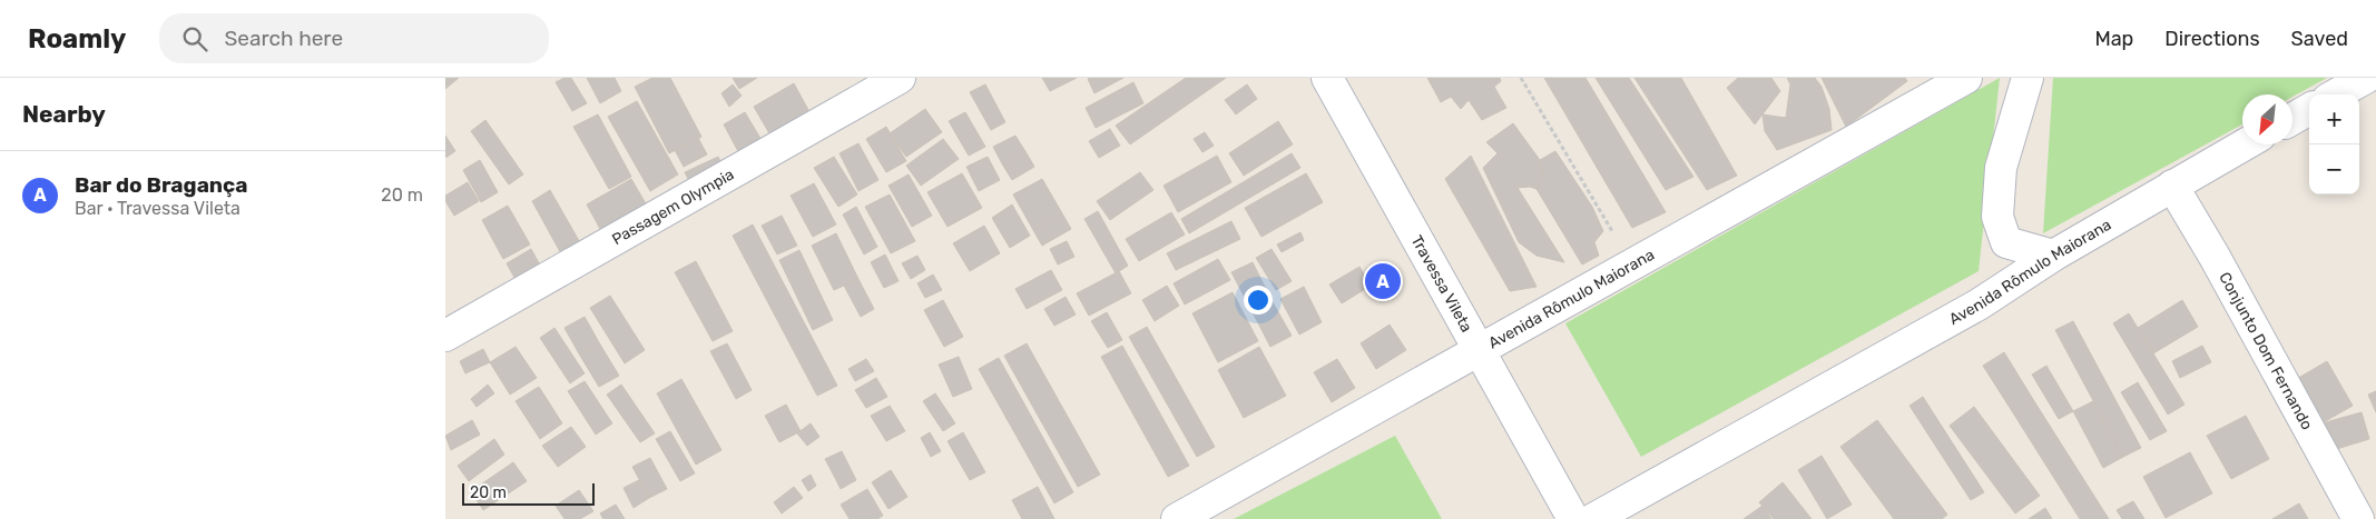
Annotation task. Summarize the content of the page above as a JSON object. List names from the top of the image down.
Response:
{
  "streets": {
    "street": [
      "Passagem Olympia",
      "Avenida Rômulo Maiorana",
      "Travessa Vileta",
      "Conjunto Dom Fernando"
    ]
  },
  "crossings": [
    ["Avenida Rômulo Maiorana", "Travessa Vileta"],
    ["Avenida Rômulo Maiorana", "Conjunto Dom Fernando"]
  ],
  "scale_bar": "20 m",
  "north": "bottom left",
  "page": {
    "header": "Roamly",
    "search": "Search here",
    "nav": ["Map", "Directions", "Saved"],
    "heading": "Nearby",
    "map_buttons": ["+", "−"],
    "list": [
      {
        "mark": "A",
        "name": "Bar do Bragança",
        "note": "Bar · Travessa Vileta",
        "value": "20 m"
      }
    ],
    "pins": "A",
    "scale": "20 m"
  }
}
